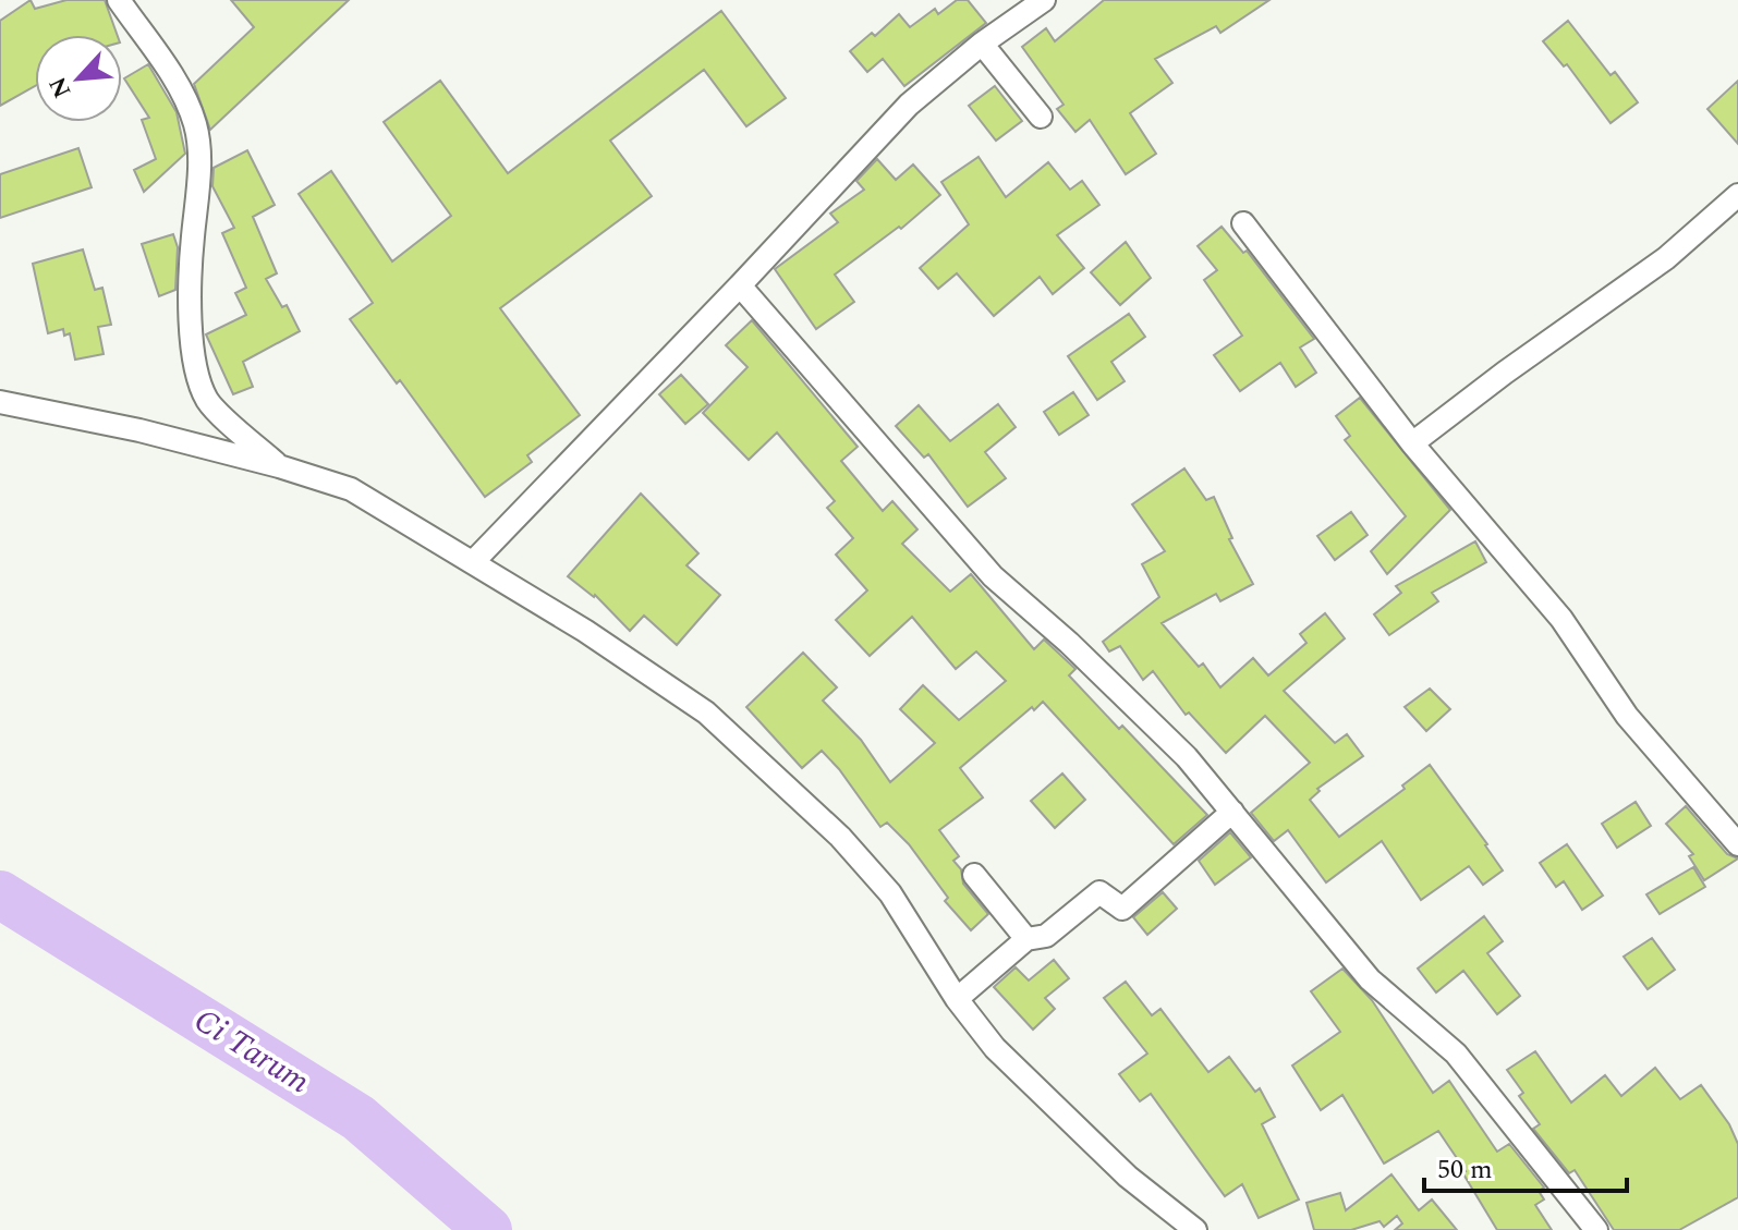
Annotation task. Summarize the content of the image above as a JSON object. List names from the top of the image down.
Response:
{
  "water": ["Ci Tarum"],
  "scale_bar": "50 m",
  "north": "bottom left"
}
